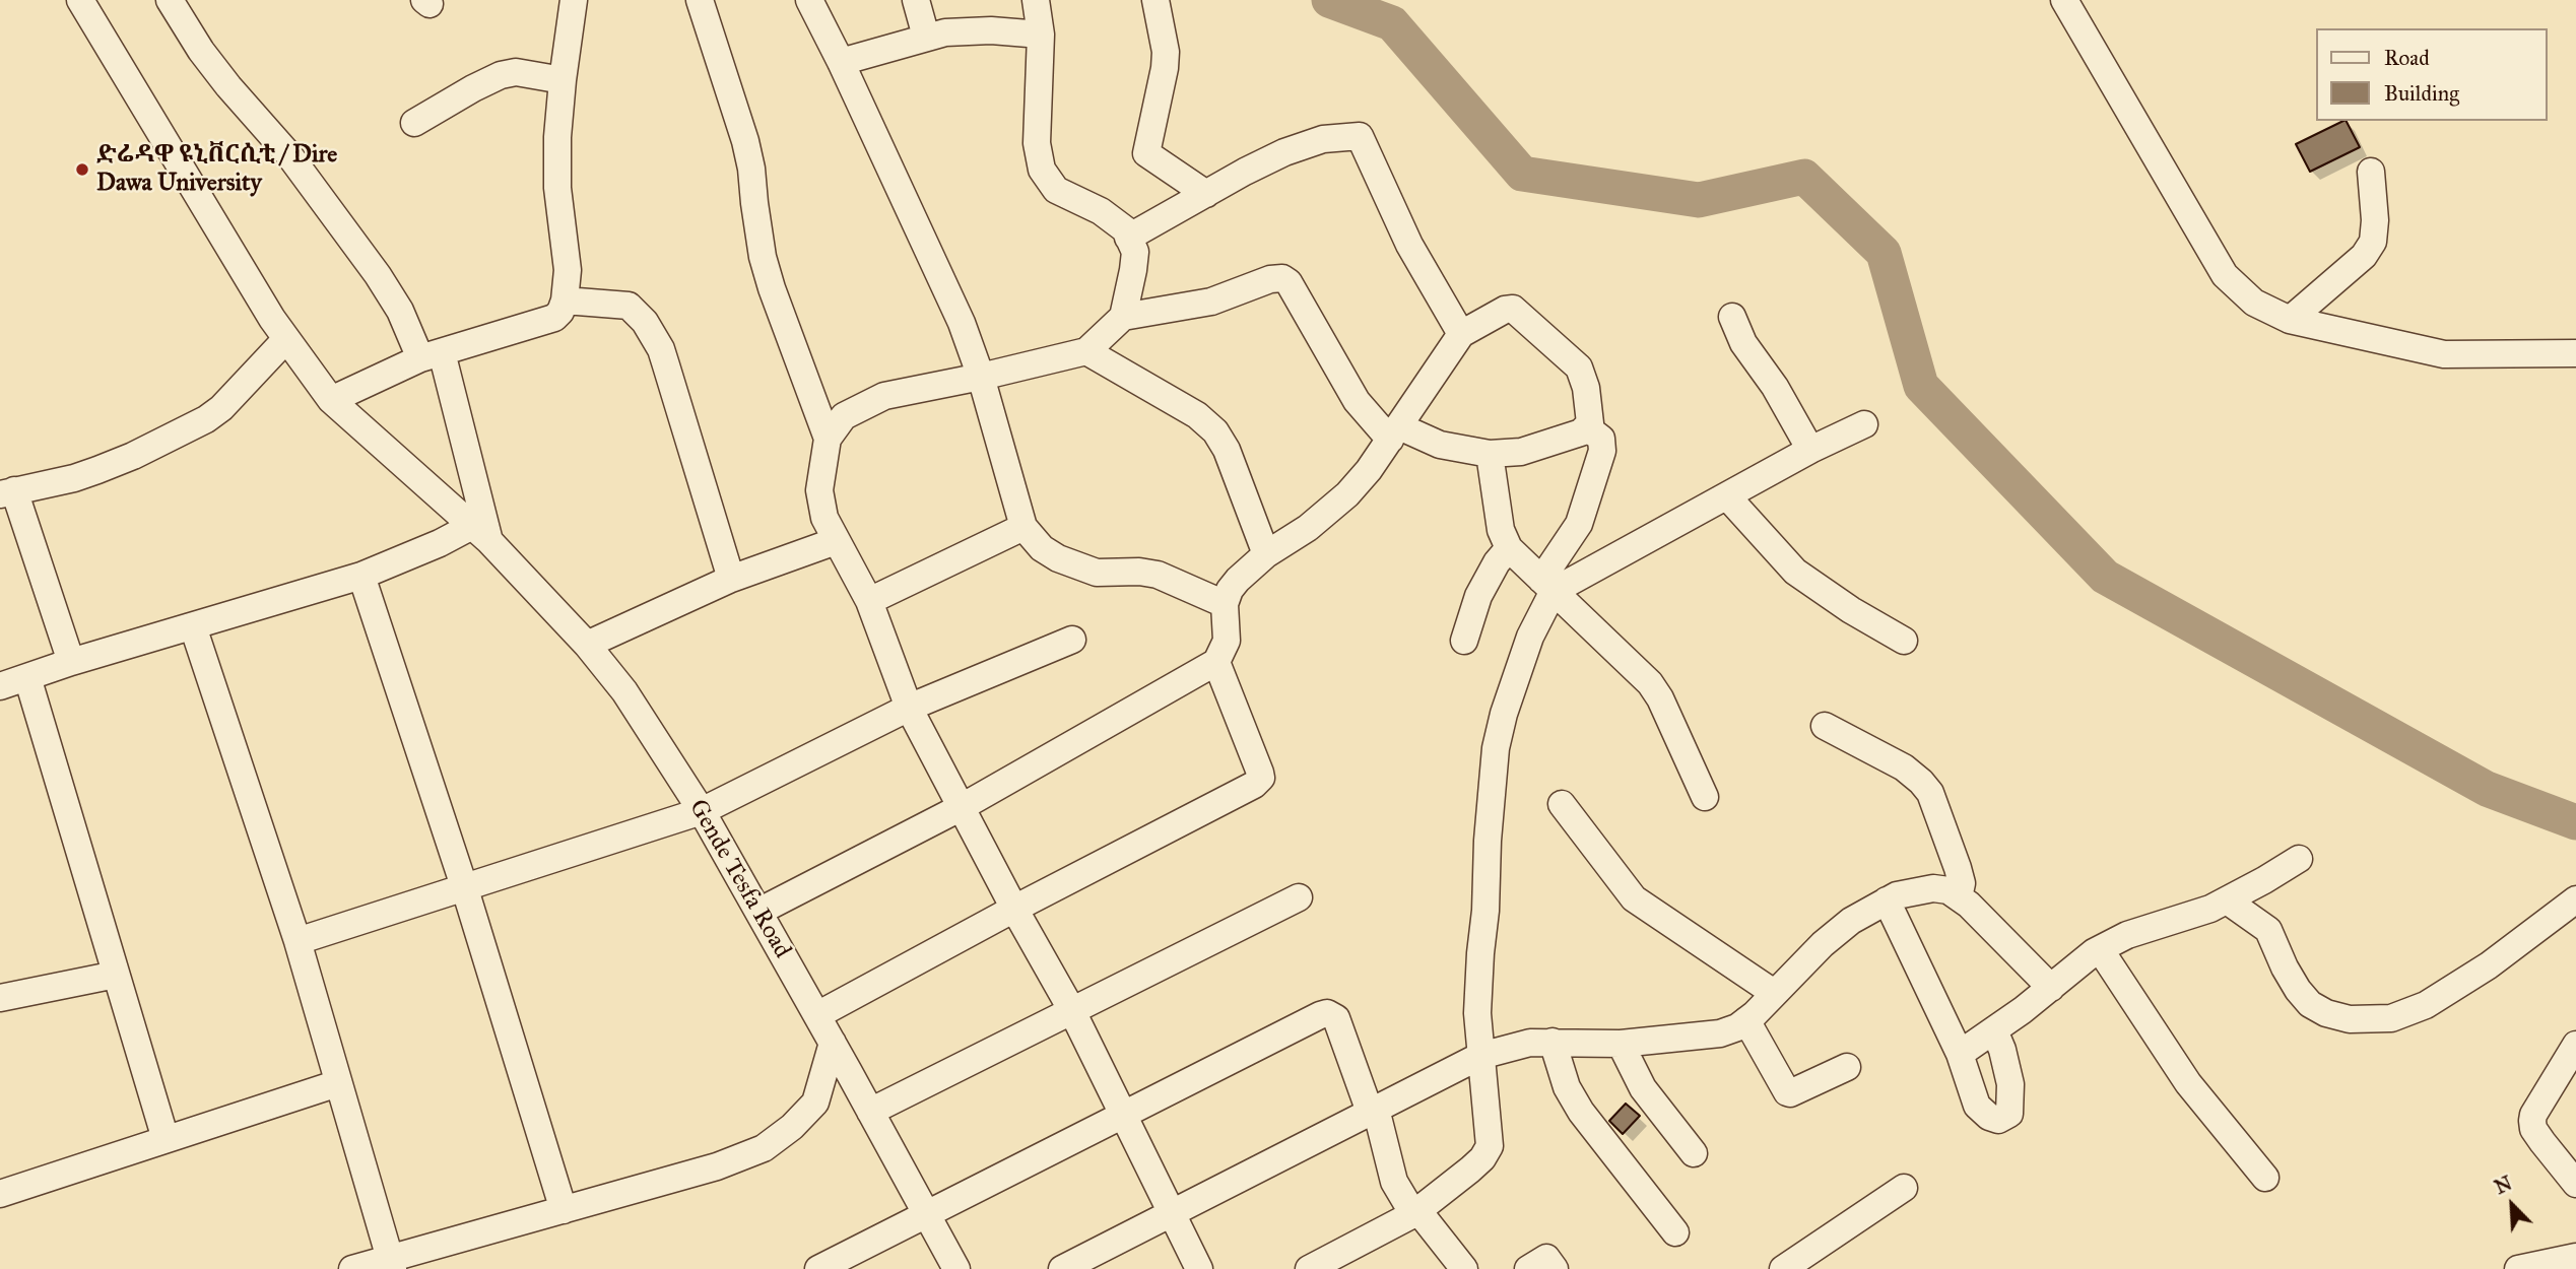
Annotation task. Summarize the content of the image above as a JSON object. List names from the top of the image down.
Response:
{
  "streets": {
    "street": ["Gende Tesfa Road"]
  },
  "places": ["ድሬዳዋ ዩኒቨርሲቲ / Dire Dawa University"],
  "legend": ["Road", "Building"],
  "north": "top left"
}
